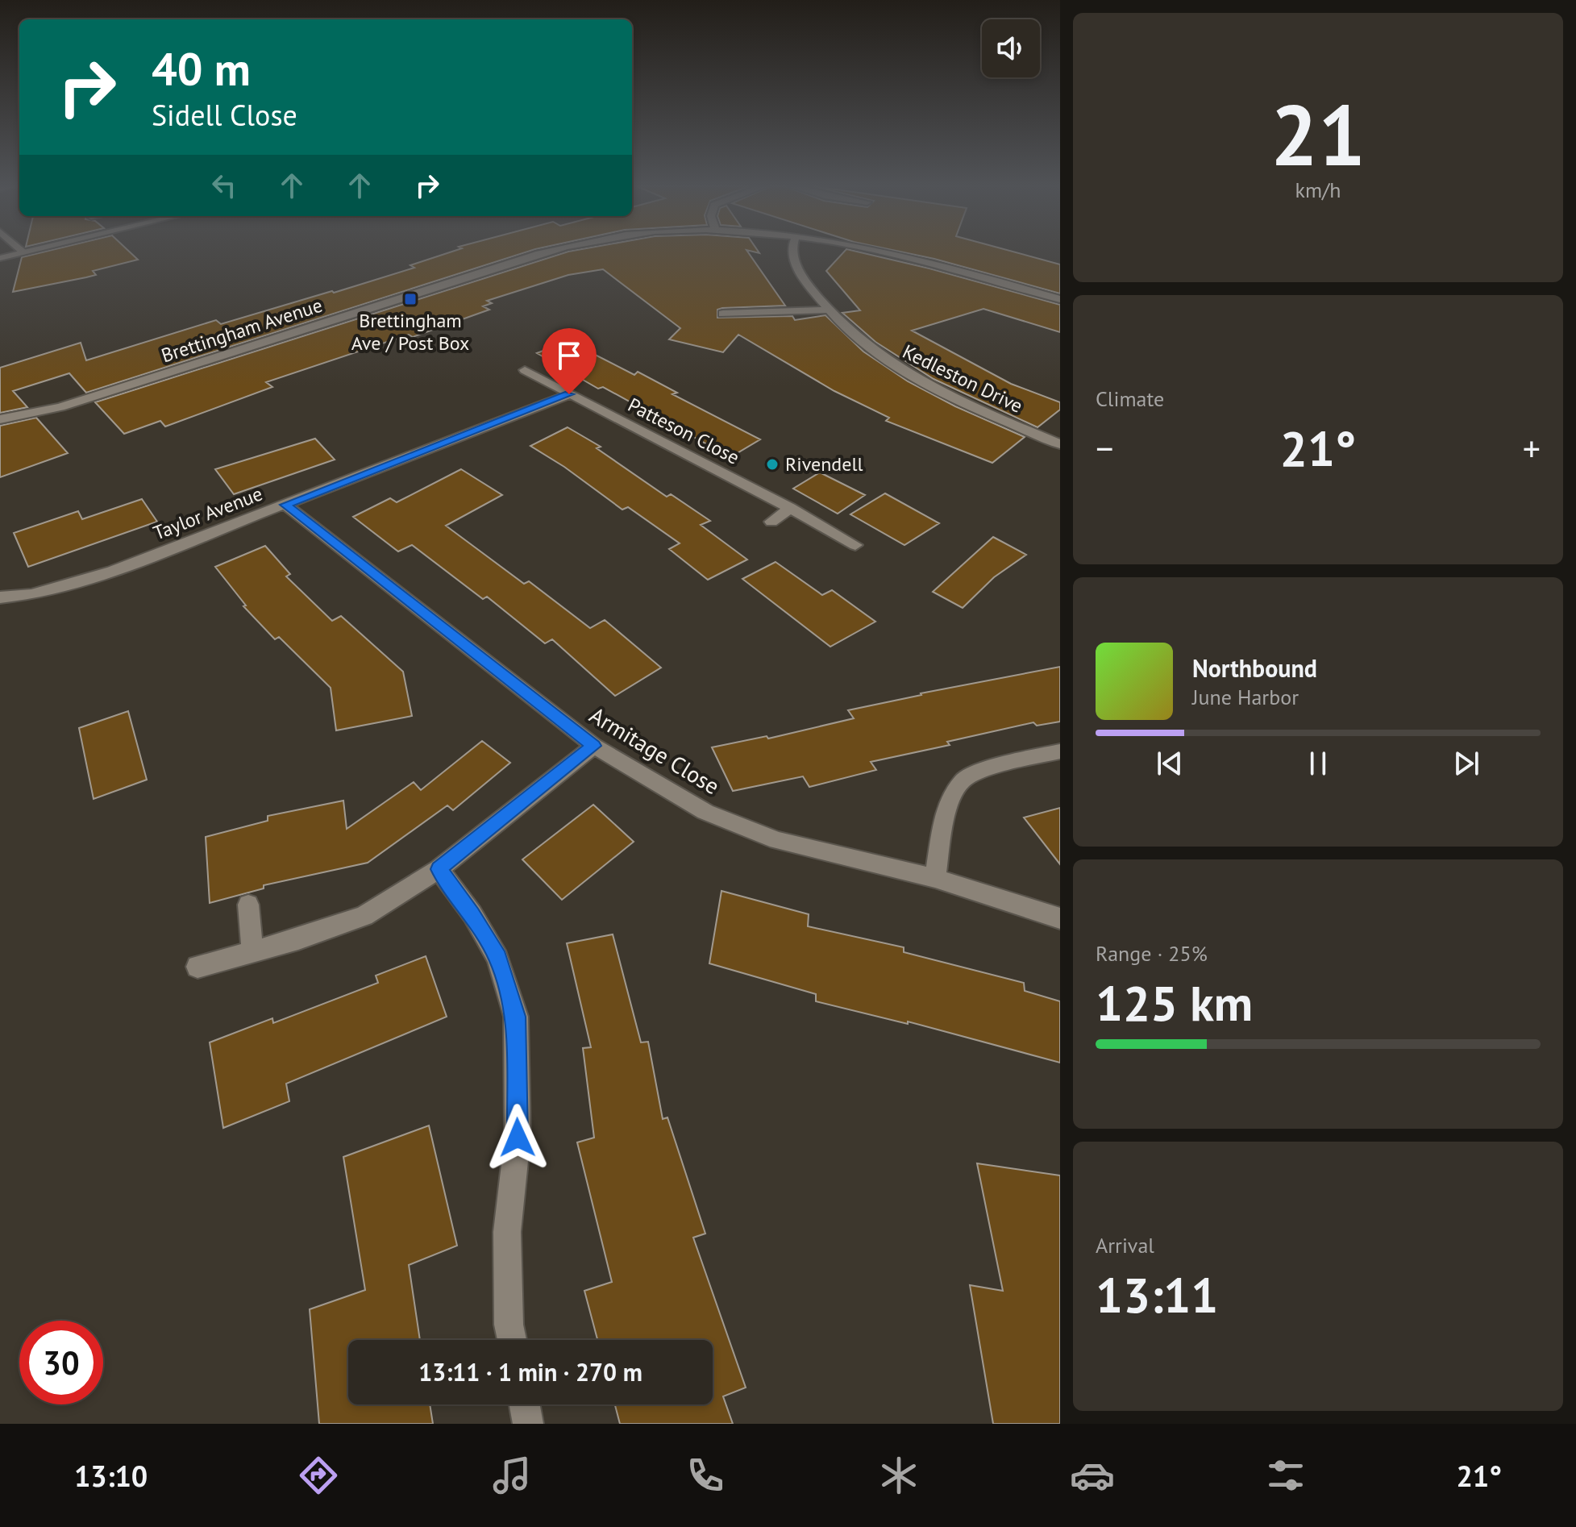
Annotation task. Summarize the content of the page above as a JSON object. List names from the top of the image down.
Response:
{
  "streets": {
    "street": [
      "Brettingham Avenue",
      "Kedleston Drive",
      "Patteson Close",
      "Taylor Avenue",
      "Armitage Close"
    ]
  },
  "crossings": [
    ["Patteson Close", "Taylor Avenue"],
    ["Taylor Avenue", "Armitage Close"]
  ],
  "places": {
    "transit": ["Brettingham Ave / Post Box"],
    "other": ["Rivendell"]
  },
  "page": {
    "tile": [
      ["21", "km/h"],
      "Climate",
      ["Range · 25%", "125 km"],
      ["Arrival", "13:11"]
    ],
    "turn": ["40 m", "Sidell Close"],
    "heat": ["−", "21°", "+"],
    "song": ["Northbound", "June Harbor"],
    "limit": "30",
    "trip": "13:11 · 1 min · 270 m",
    "tabs": ["13:10", "21°"]
  }
}
